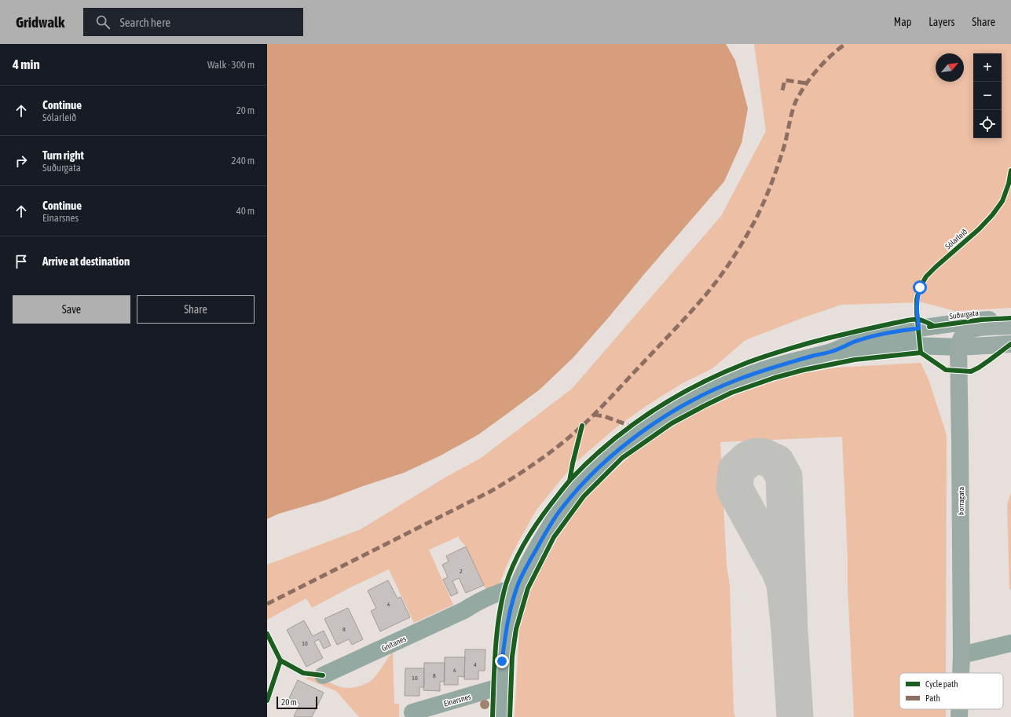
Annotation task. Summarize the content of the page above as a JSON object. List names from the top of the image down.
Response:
{
  "streets": {
    "main road": ["Suðurgata", "Þorragata"],
    "street": ["Gnitanes", "Einarsnes"],
    "cycle path": ["Sólarleið"]
  },
  "crossings": [
    ["Suðurgata", "Þorragata"],
    ["Suðurgata", "Gnitanes"]
  ],
  "house_numbers": [
    "2",
    "6",
    "8",
    "10",
    "4",
    "6",
    "8",
    "10"
  ],
  "legend": ["Cycle path", "Path"],
  "scale_bar": "20 m",
  "north": "top right",
  "page": {
    "header": "Gridwalk",
    "search": "Search here",
    "nav": ["Map", "Layers", "Share"],
    "heading": ["4 min", "Walk · 300 m"],
    "map_buttons": ["+", "−"],
    "list": [
      ["Continue", "Sólarleið", "20 m"],
      ["Turn right", "Suðurgata", "240 m"],
      ["Continue", "Einarsnes", "40 m"],
      "Arrive at destination"
    ],
    "buttons": ["Save", "Share"],
    "scale": "20 m"
  }
}
